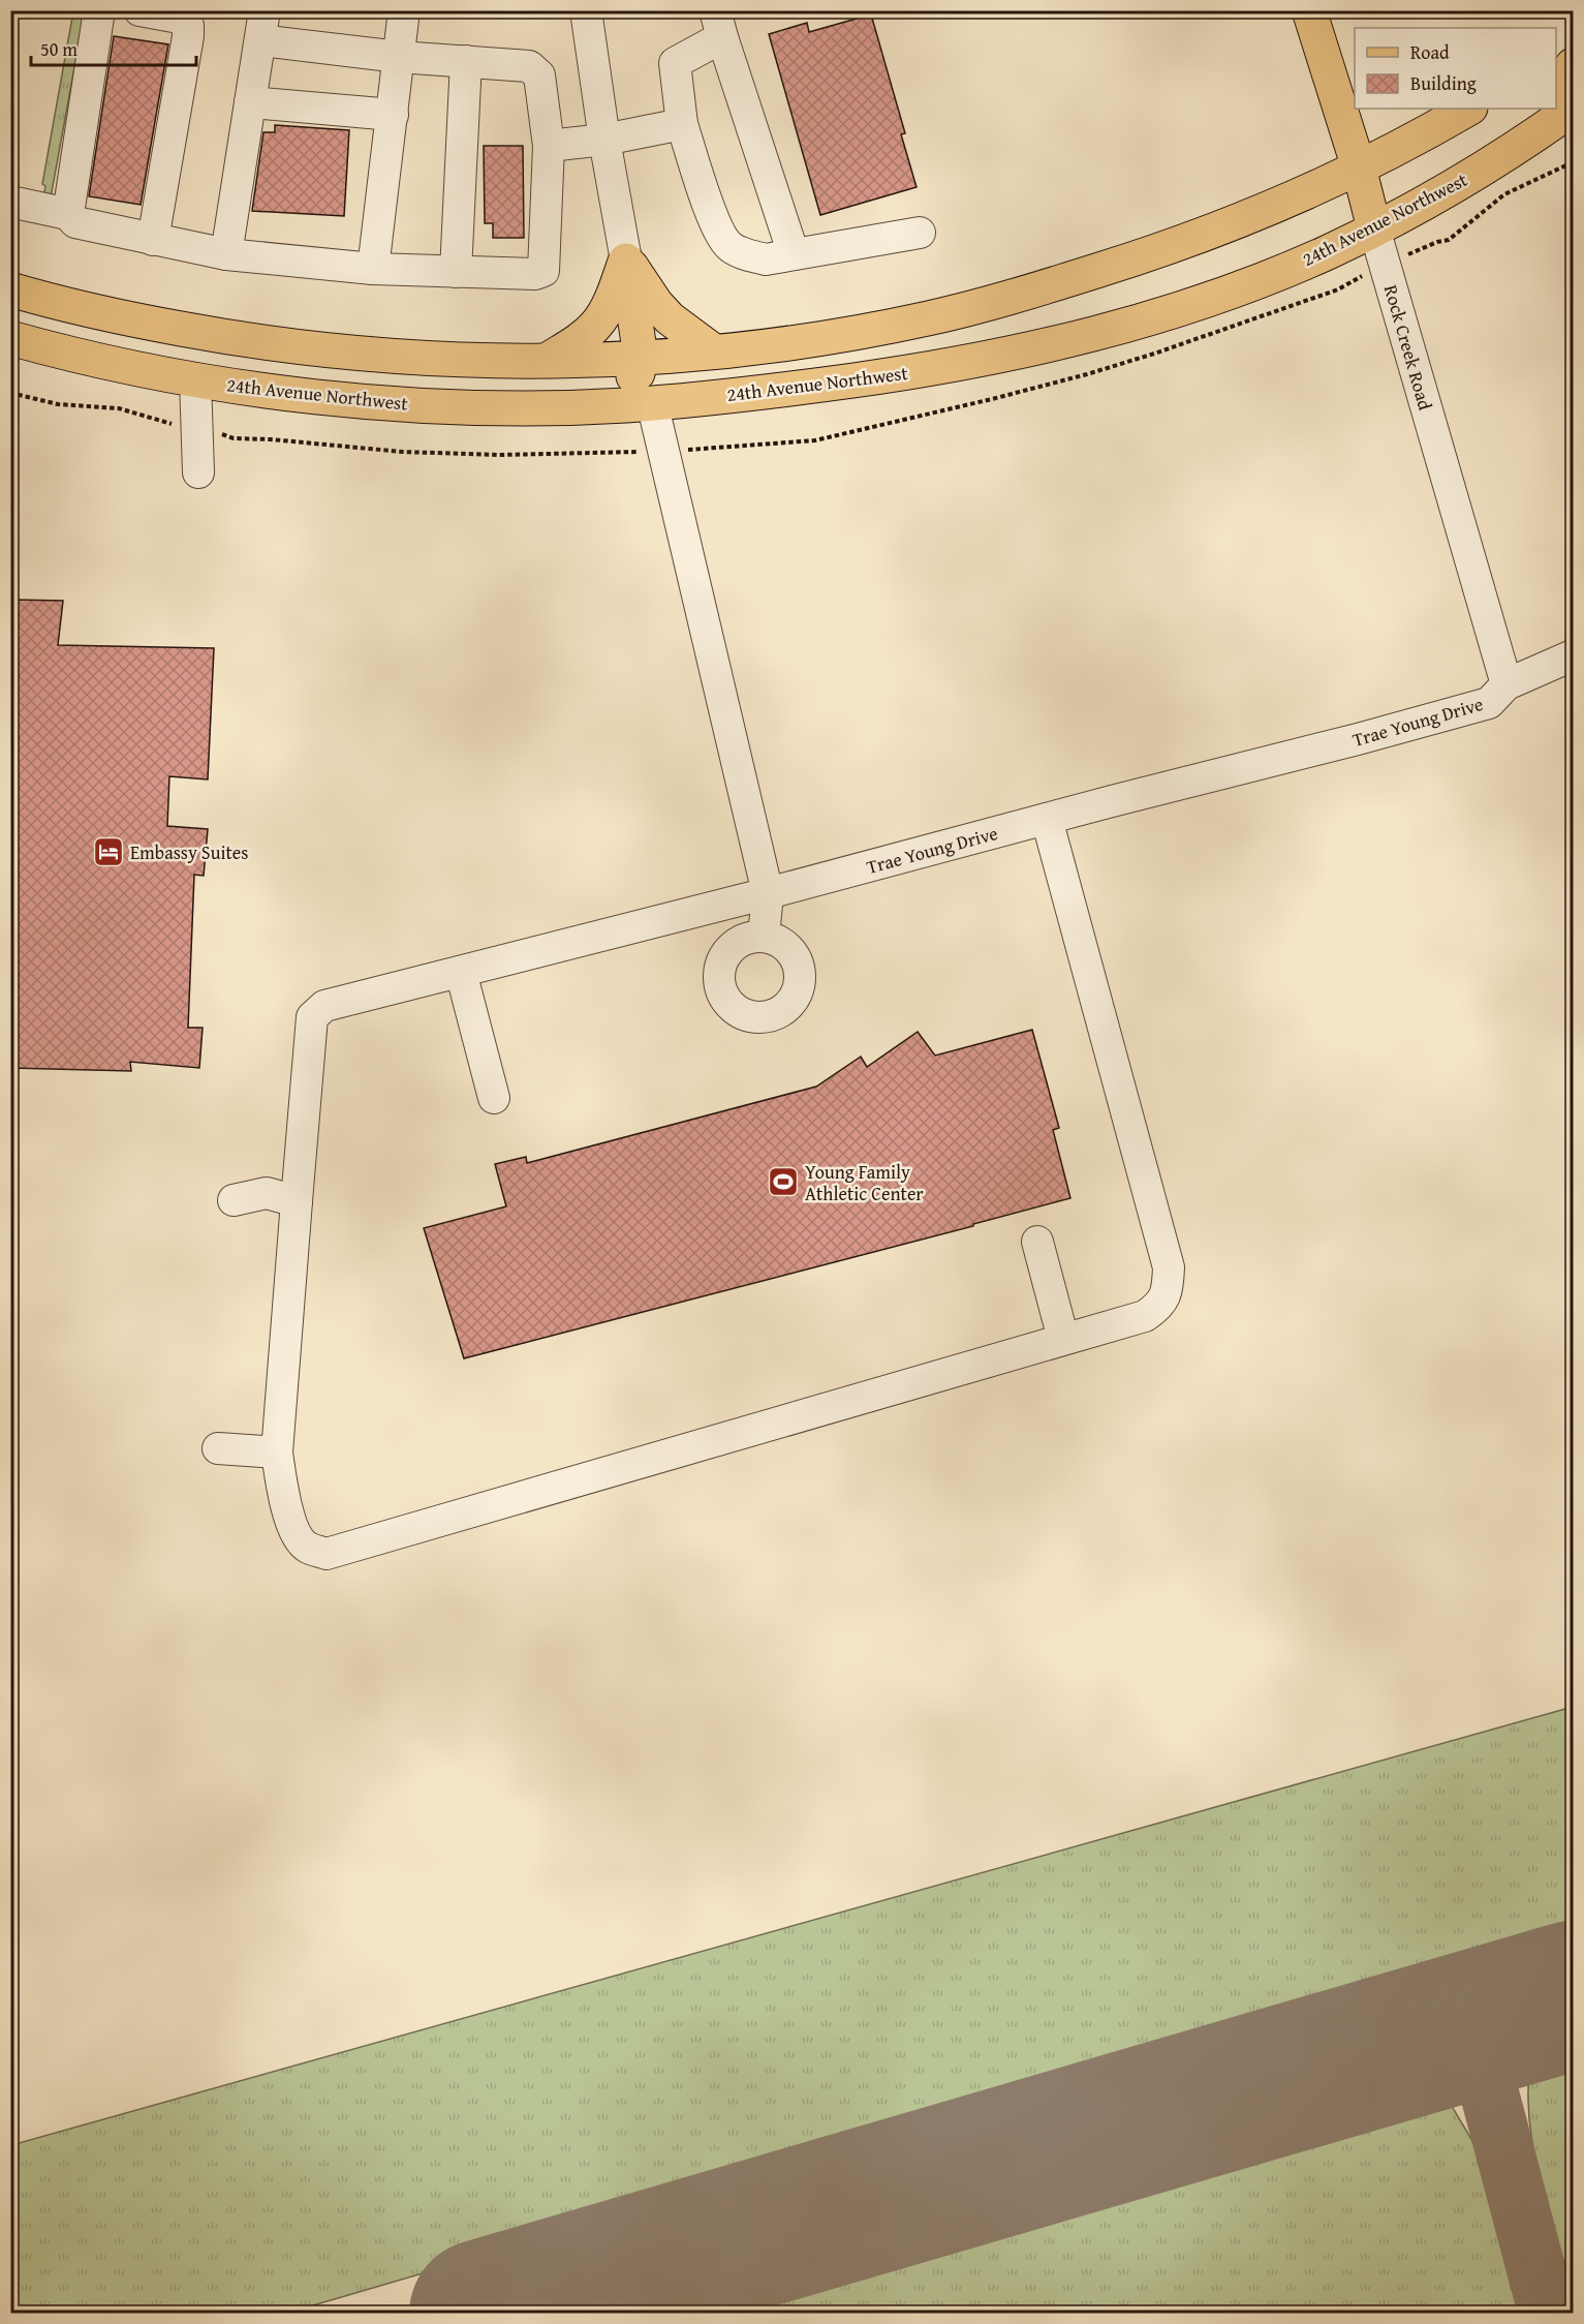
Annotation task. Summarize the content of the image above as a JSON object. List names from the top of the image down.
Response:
{
  "streets": {
    "main road": ["24th Avenue Northwest", "Rock Creek Road"],
    "street": ["Trae Young Drive"]
  },
  "crossings": [
    ["24th Avenue Northwest", "Rock Creek Road"],
    ["Rock Creek Road", "Trae Young Drive"]
  ],
  "places": {
    "hotel": ["Embassy Suites"],
    "sports": ["Young Family Athletic Center"]
  },
  "legend": ["Road", "Building"],
  "scale_bar": "50 m"
}
